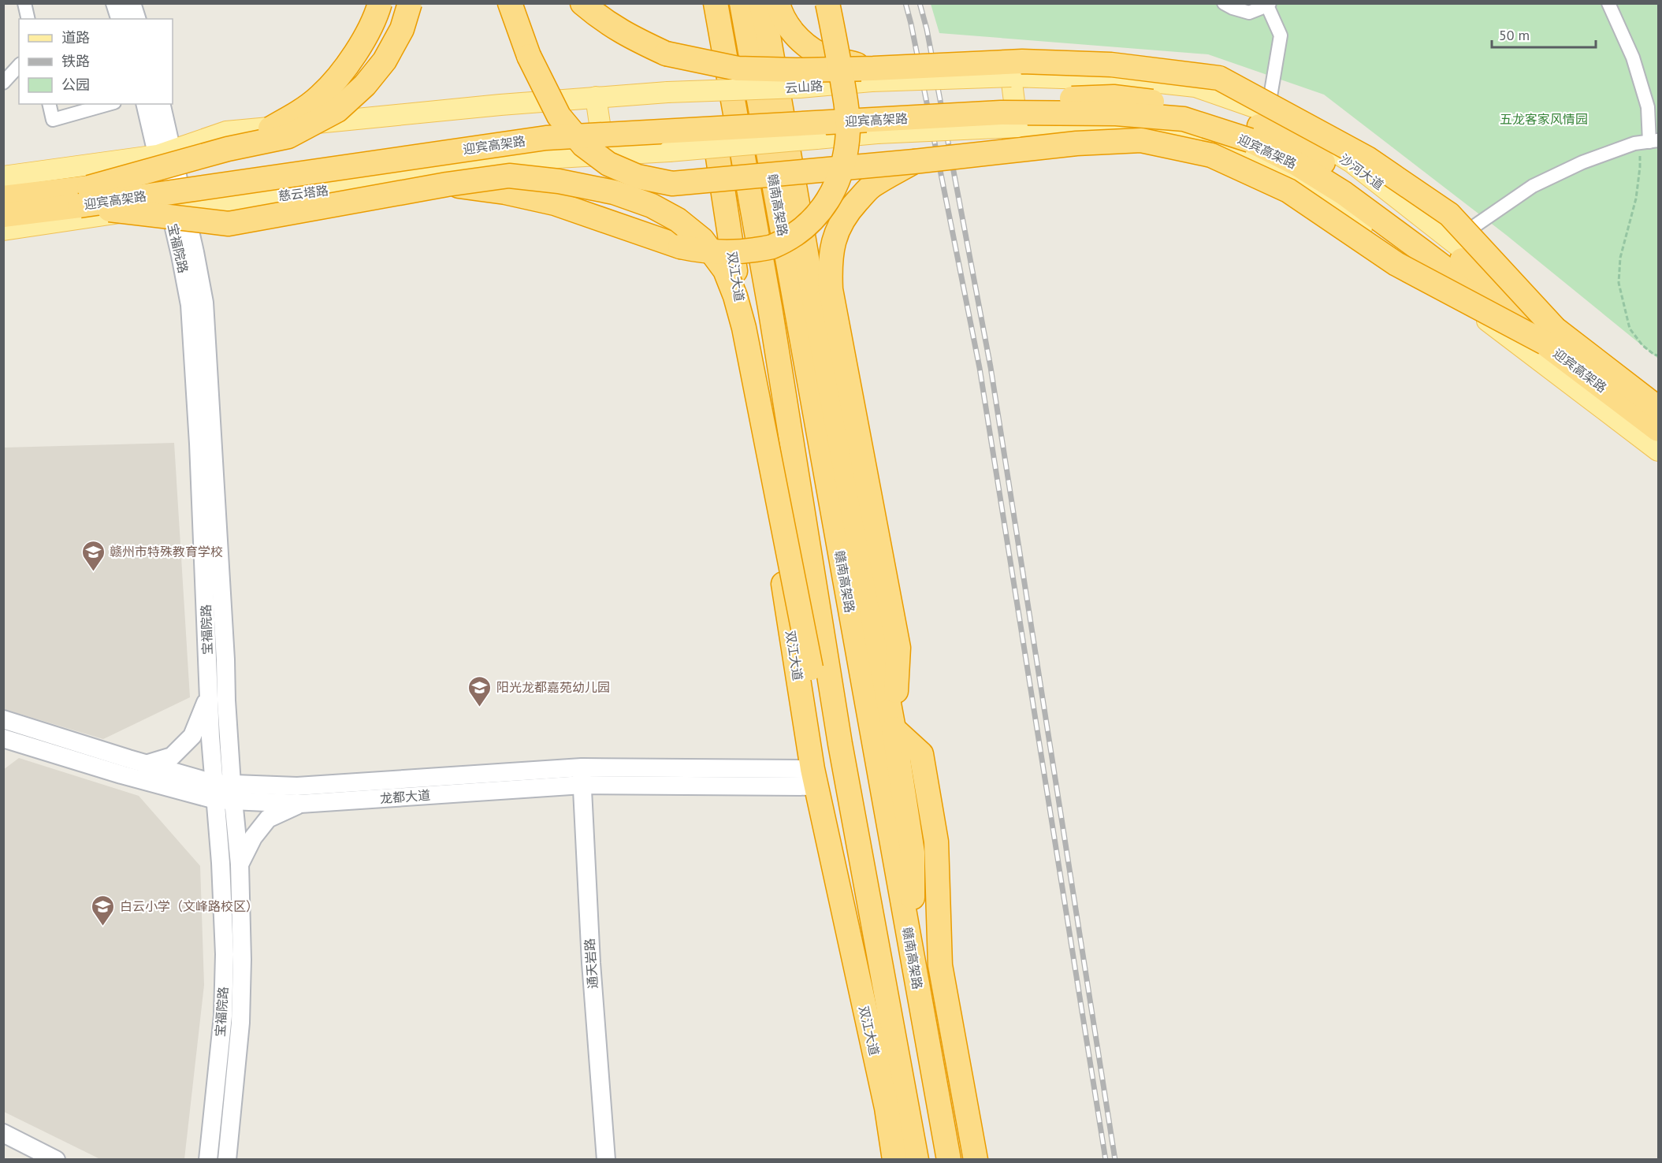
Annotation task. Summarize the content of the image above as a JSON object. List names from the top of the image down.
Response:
{
  "streets": {
    "highway": ["迎宾高架路", "赣南高架路", "双江大道"],
    "main road": [
      "云山路",
      "沙河大道",
      "慈云塔路",
      "宝福院路",
      "龙都大道",
      "通天岩路"
    ]
  },
  "crossings": [
    ["云山路", "沙河大道"],
    ["慈云塔路", "宝福院路"],
    ["宝福院路", "龙都大道"],
    ["双江大道", "龙都大道"],
    ["龙都大道", "通天岩路"]
  ],
  "parks": ["五龙客家风情园"],
  "places": {
    "school or university": ["赣州市特殊教育学校", "阳光龙都嘉苑幼儿园", "白云小学（文峰路校区）"]
  },
  "legend": ["道路", "铁路", "公园"],
  "scale_bar": "50 m"
}
